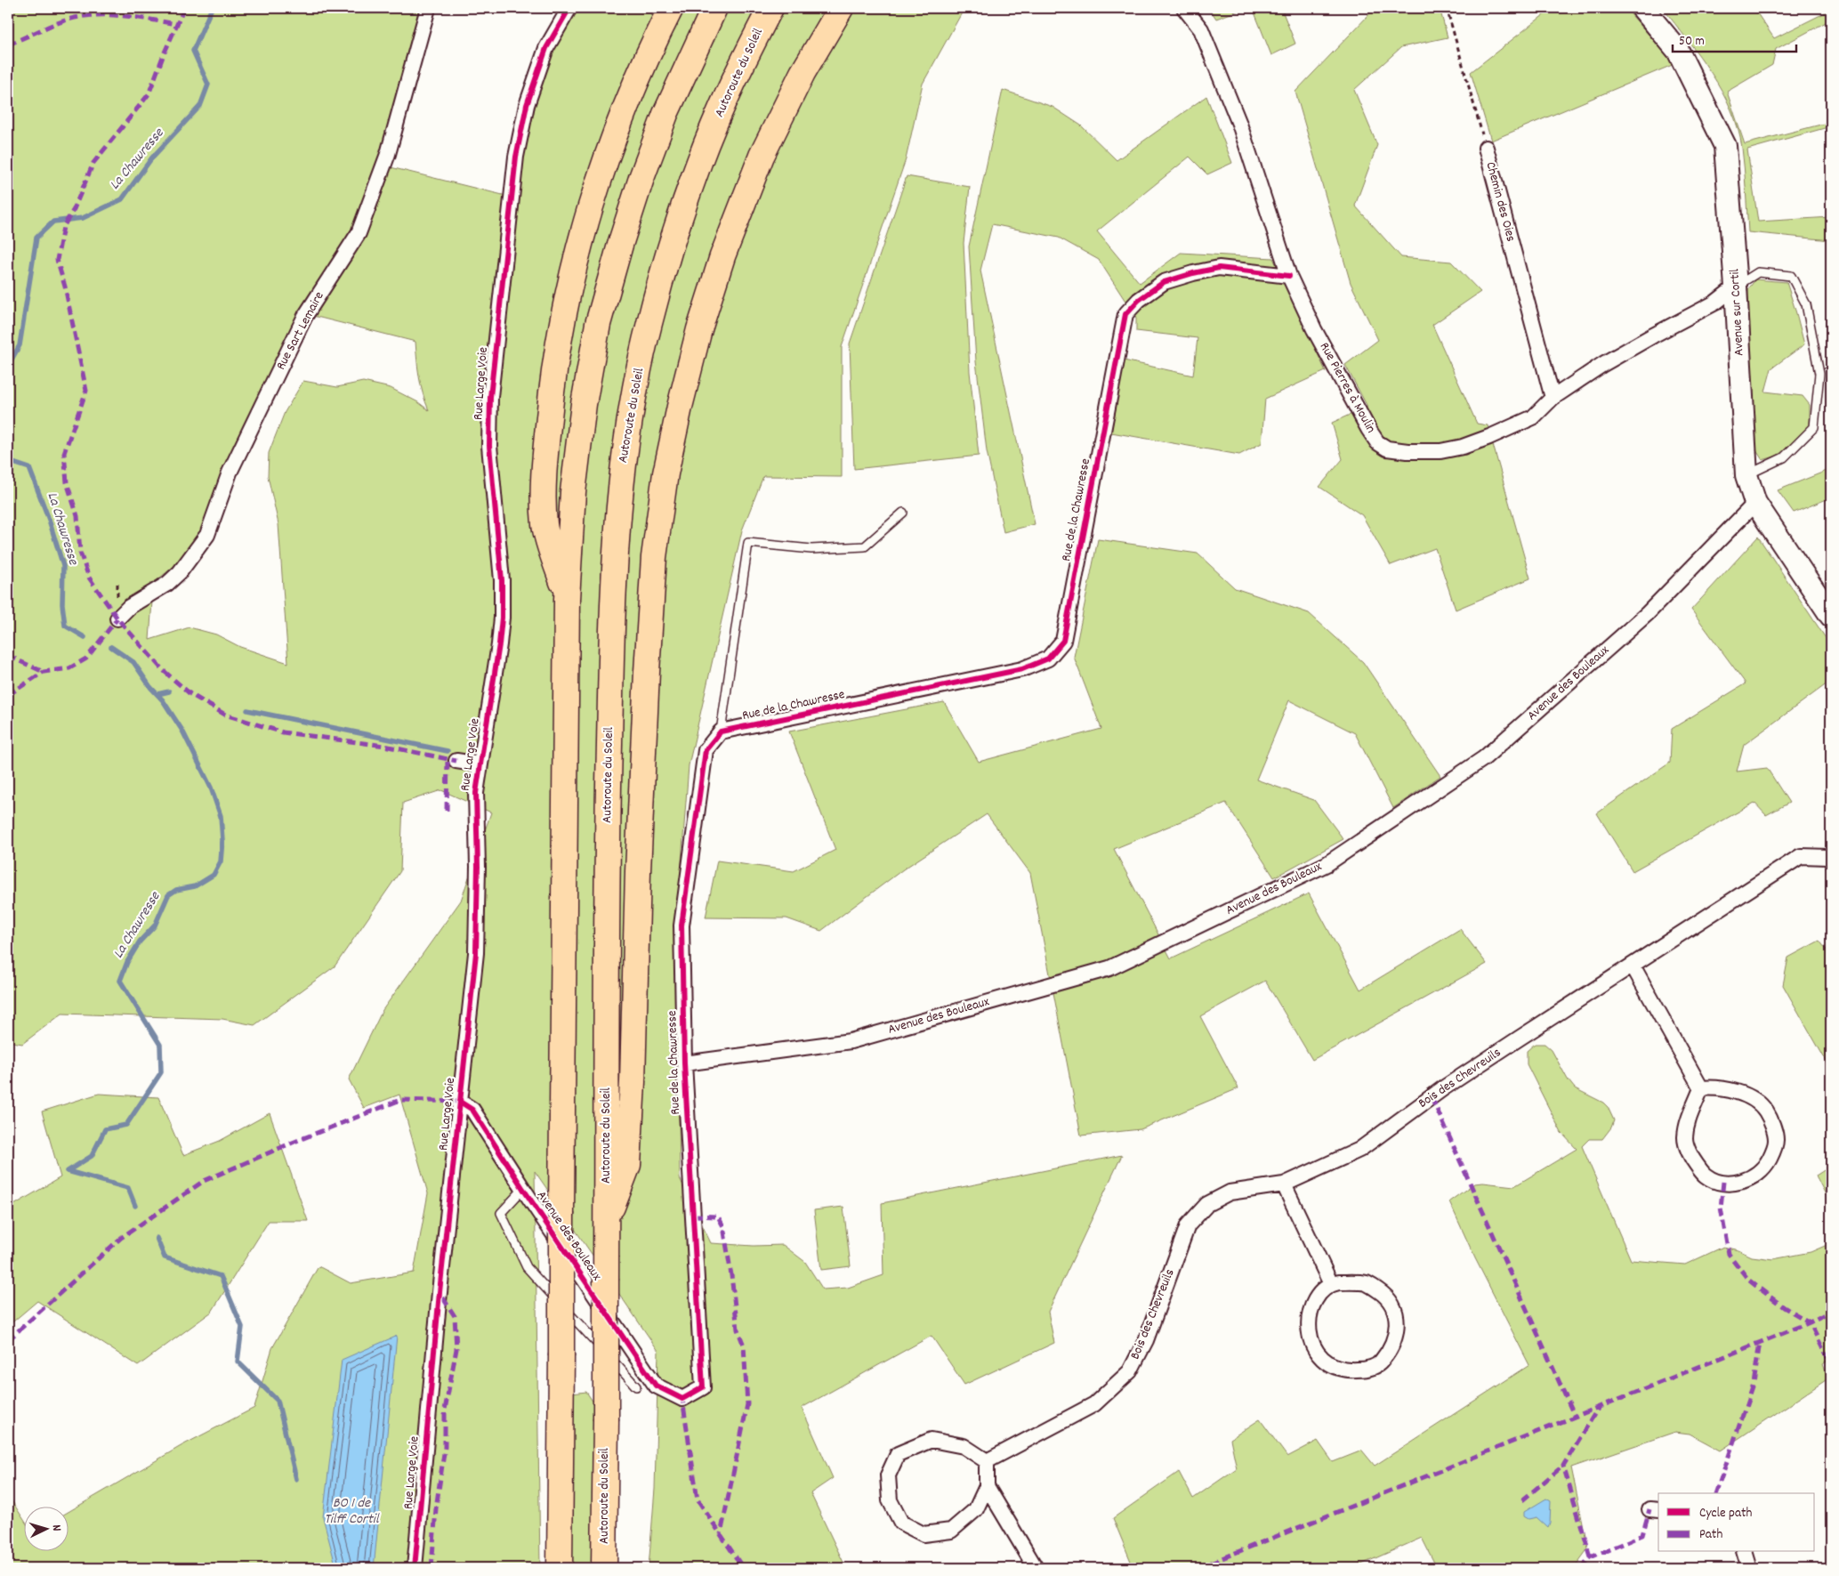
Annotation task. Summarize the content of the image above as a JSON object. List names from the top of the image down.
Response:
{
  "streets": {
    "highway": ["Autoroute du Soleil"],
    "main road": ["Avenue sur Cortil"],
    "street": [
      "Chemin des Oies",
      "Rue Sart Lemaire",
      "Rue Large Voie",
      "Rue Pierres à Moulin",
      "Rue de la Chawresse",
      "Avenue des Bouleaux",
      "Bois des Chevreuils"
    ]
  },
  "crossings": [
    ["Chemin des Oies", "Rue Pierres à Moulin"],
    ["Avenue sur Cortil", "Rue Pierres à Moulin"],
    ["Avenue sur Cortil", "Avenue des Bouleaux"],
    ["Rue Large Voie", "Avenue des Bouleaux"],
    ["Rue Pierres à Moulin", "Rue de la Chawresse"],
    ["Rue de la Chawresse", "Avenue des Bouleaux"]
  ],
  "water": ["La Chawresse", "BO 1 de Tilff Cortil"],
  "legend": ["Cycle path", "Path"],
  "scale_bar": "50 m",
  "north": "right"
}
